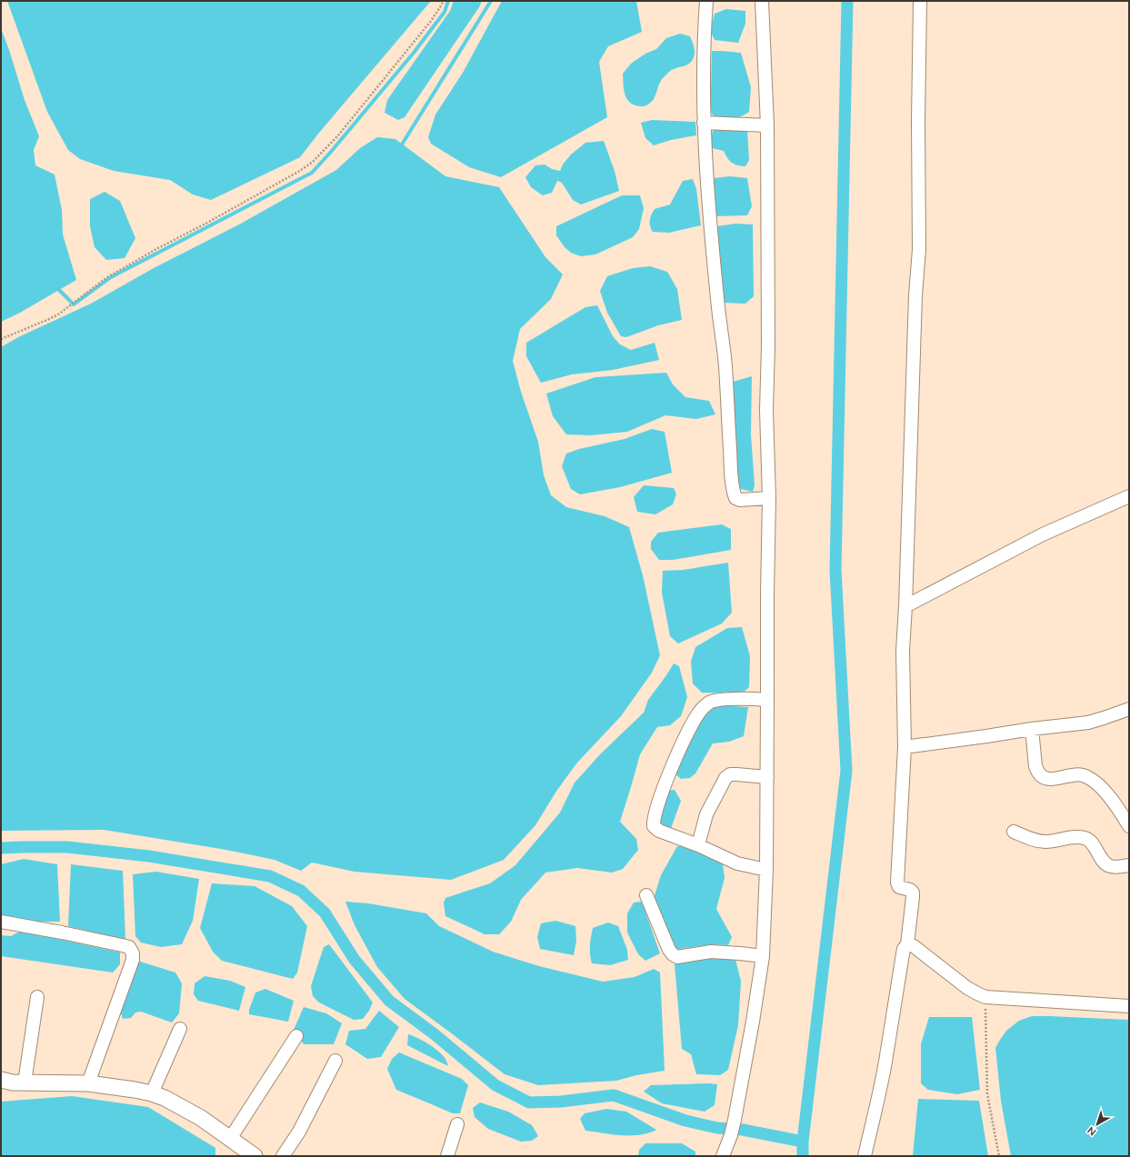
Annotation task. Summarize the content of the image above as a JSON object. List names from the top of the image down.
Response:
{
  "north": "bottom left"
}
